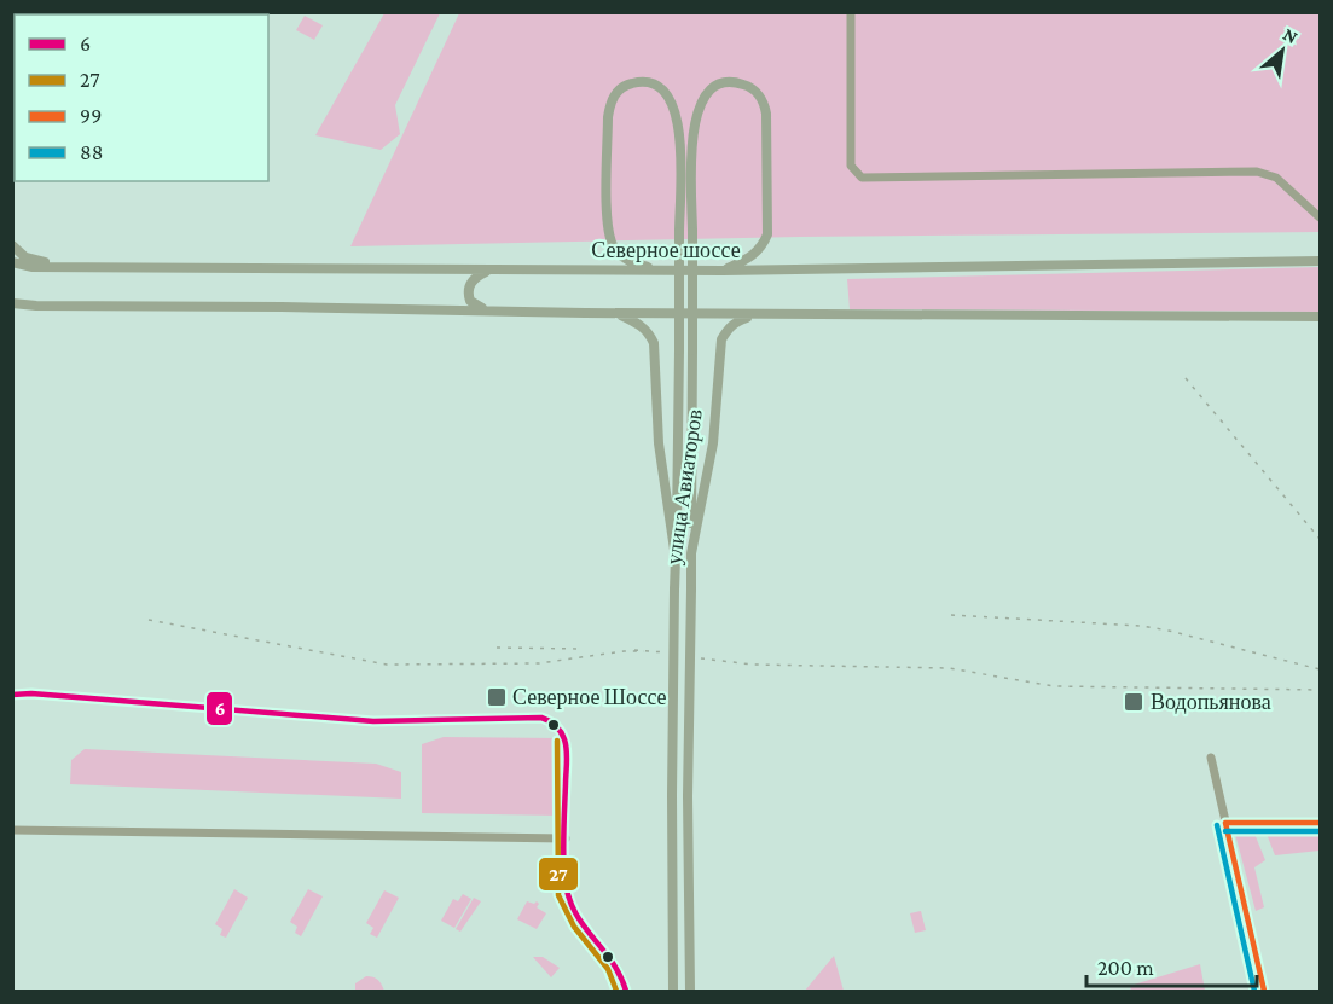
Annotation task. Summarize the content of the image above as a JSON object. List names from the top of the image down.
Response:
{
  "streets": {
    "main road": ["Северное шоссе", "улица Авиаторов"]
  },
  "places": {
    "transit": ["Северное Шоссе", "Водопьянова"]
  },
  "lines": [
    "transit line 6",
    "transit line 27",
    "transit line 99",
    "transit line 88"
  ],
  "legend": [
    "6",
    "27",
    "99",
    "88"
  ],
  "scale_bar": "200 m",
  "north": "top right"
}
